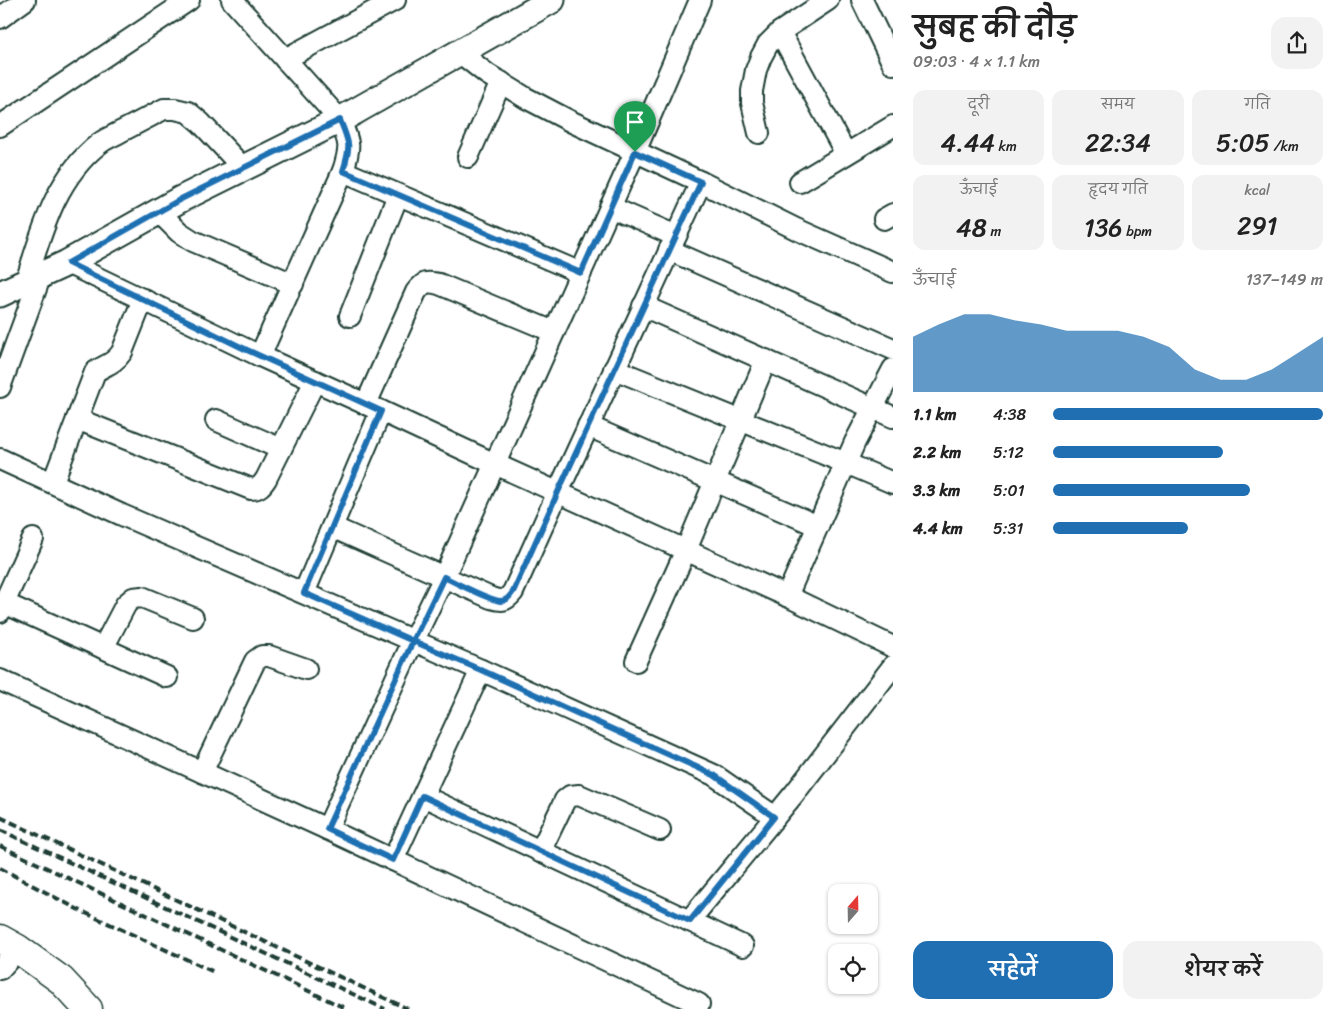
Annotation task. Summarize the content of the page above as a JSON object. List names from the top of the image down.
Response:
{
  "north": "top",
  "page": {
    "heading": ["सुबह की दौड़", "09:03 · 4 × 1.1 km"],
    "stats": [
      ["दूरी", "4.44 km"],
      ["समय", "22:34"],
      ["गति", "5:05 /km"],
      ["ऊँचाई", "48 m"],
      ["हृदय गति", "136 bpm"],
      ["kcal", "291"]
    ],
    "chart": ["ऊँचाई", "137–149 m"],
    "list": [
      {
        "name": "1.1 km",
        "note": "4:38"
      },
      {
        "name": "2.2 km",
        "note": "5:12"
      },
      {
        "name": "3.3 km",
        "note": "5:01"
      },
      {
        "name": "4.4 km",
        "note": "5:31"
      }
    ],
    "buttons": ["सहेजें", "शेयर करें"]
  }
}
